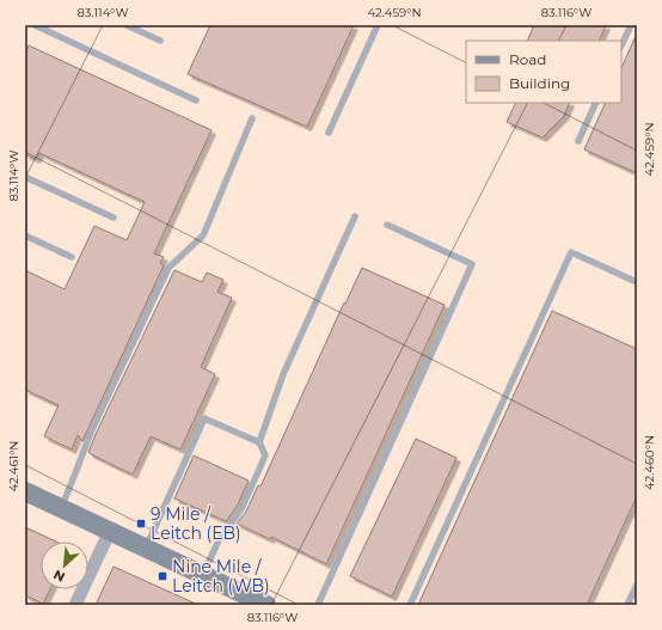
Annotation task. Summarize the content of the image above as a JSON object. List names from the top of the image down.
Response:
{
  "places": {
    "transit": ["9 Mile / Leitch (EB)", "Nine Mile / Leitch (WB)"]
  },
  "legend": ["Road", "Building"],
  "north": "bottom left",
  "coordinates": [
    "83.114°W",
    "42.459°N",
    "83.116°W",
    "42.460°N",
    "42.461°N"
  ]
}
